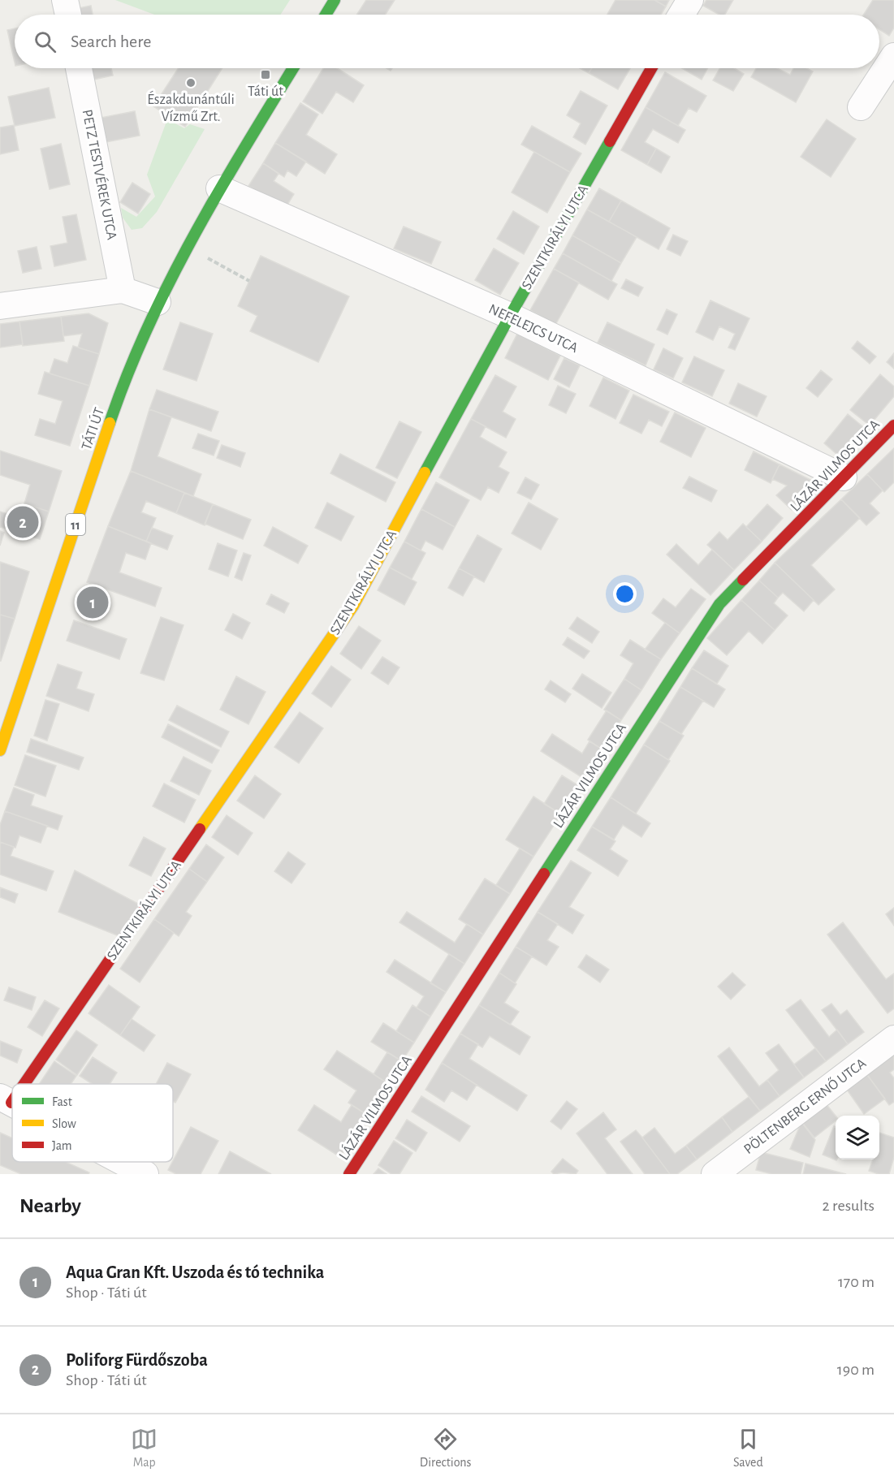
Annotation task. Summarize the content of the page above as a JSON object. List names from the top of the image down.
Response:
{
  "streets": {
    "street": [
      "PETZ TESTVÉREK UTCA",
      "SZENTKIRÁLYI UTCA",
      "NEFELEJCS UTCA",
      "TÁTI ÚT",
      "LÁZÁR VILMOS UTCA",
      "11",
      "PÖLTENBERG ERNŐ UTCA"
    ]
  },
  "crossings": [
    ["SZENTKIRÁLYI UTCA", "NEFELEJCS UTCA"],
    ["NEFELEJCS UTCA", "TÁTI ÚT"],
    ["NEFELEJCS UTCA", "LÁZÁR VILMOS UTCA"]
  ],
  "places": {
    "transit": ["Táti út"],
    "other": ["Északdunántúli Vízmű Zrt."]
  },
  "legend": ["Fast", "Slow", "Jam"],
  "page": {
    "search": "Search here",
    "pins": ["2", "1"],
    "heading": ["Nearby", "2 results"],
    "list": [
      {
        "mark": "1",
        "name": "Aqua Gran Kft. Uszoda és tó technika",
        "note": "Shop · Táti út",
        "value": "170 m"
      },
      {
        "mark": "2",
        "name": "Poliforg Fürdőszoba",
        "note": "Shop · Táti út",
        "value": "190 m"
      }
    ],
    "nav": ["Map", "Directions", "Saved"]
  }
}
